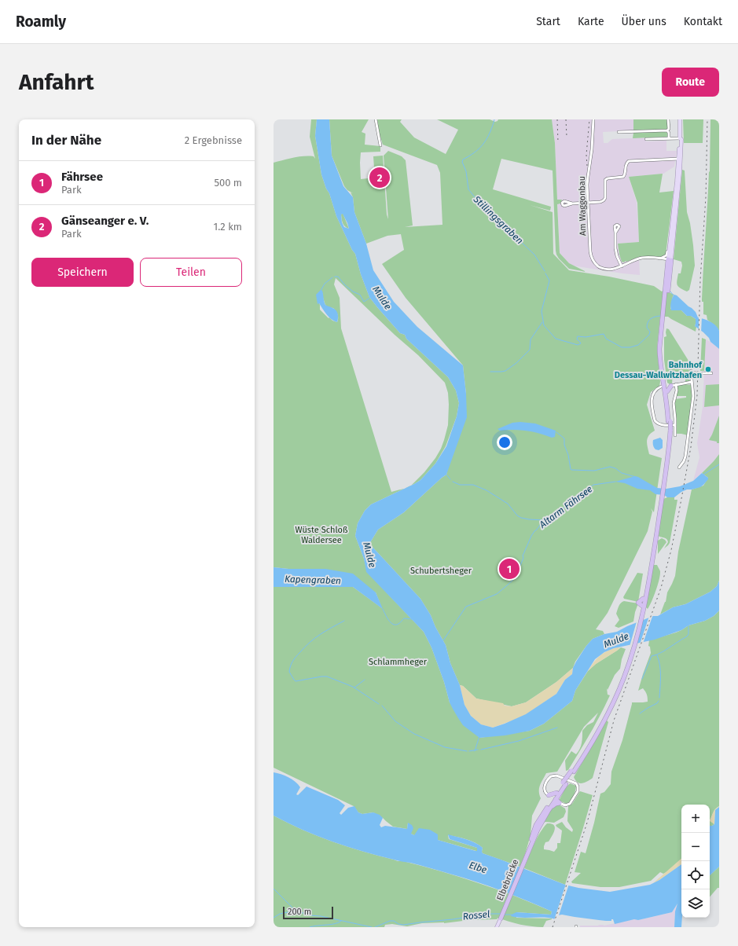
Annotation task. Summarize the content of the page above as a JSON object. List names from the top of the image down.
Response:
{
  "streets": {
    "highway": ["Elbebrücke"],
    "street": ["Am Waggonbau"]
  },
  "water": [
    "Stillingsgraben",
    "Mulde",
    "Altarm Fährsee",
    "Kapengraben",
    "Elbe",
    "Rossel"
  ],
  "parks": ["Wüste Schloß Waldersee", "Schubertsheger", "Schlammheger"],
  "places": ["Bahnhof Dessau-Wallwitzhafen"],
  "scale_bar": "200 m",
  "page": {
    "header": "Roamly",
    "nav": [
      "Start",
      "Karte",
      "Über uns",
      "Kontakt"
    ],
    "buttons": [
      "Route",
      ["Speichern", "Teilen"]
    ],
    "title": "Anfahrt",
    "heading": ["In der Nähe", "2 Ergebnisse"],
    "list": [
      {
        "mark": "1",
        "name": "Fährsee",
        "note": "Park",
        "value": "500 m"
      },
      {
        "mark": "2",
        "name": "Gänseanger e. V.",
        "note": "Park",
        "value": "1.2 km"
      }
    ],
    "pins": ["2", "1"],
    "map_buttons": ["+", "−"],
    "scale": "200 m"
  }
}
